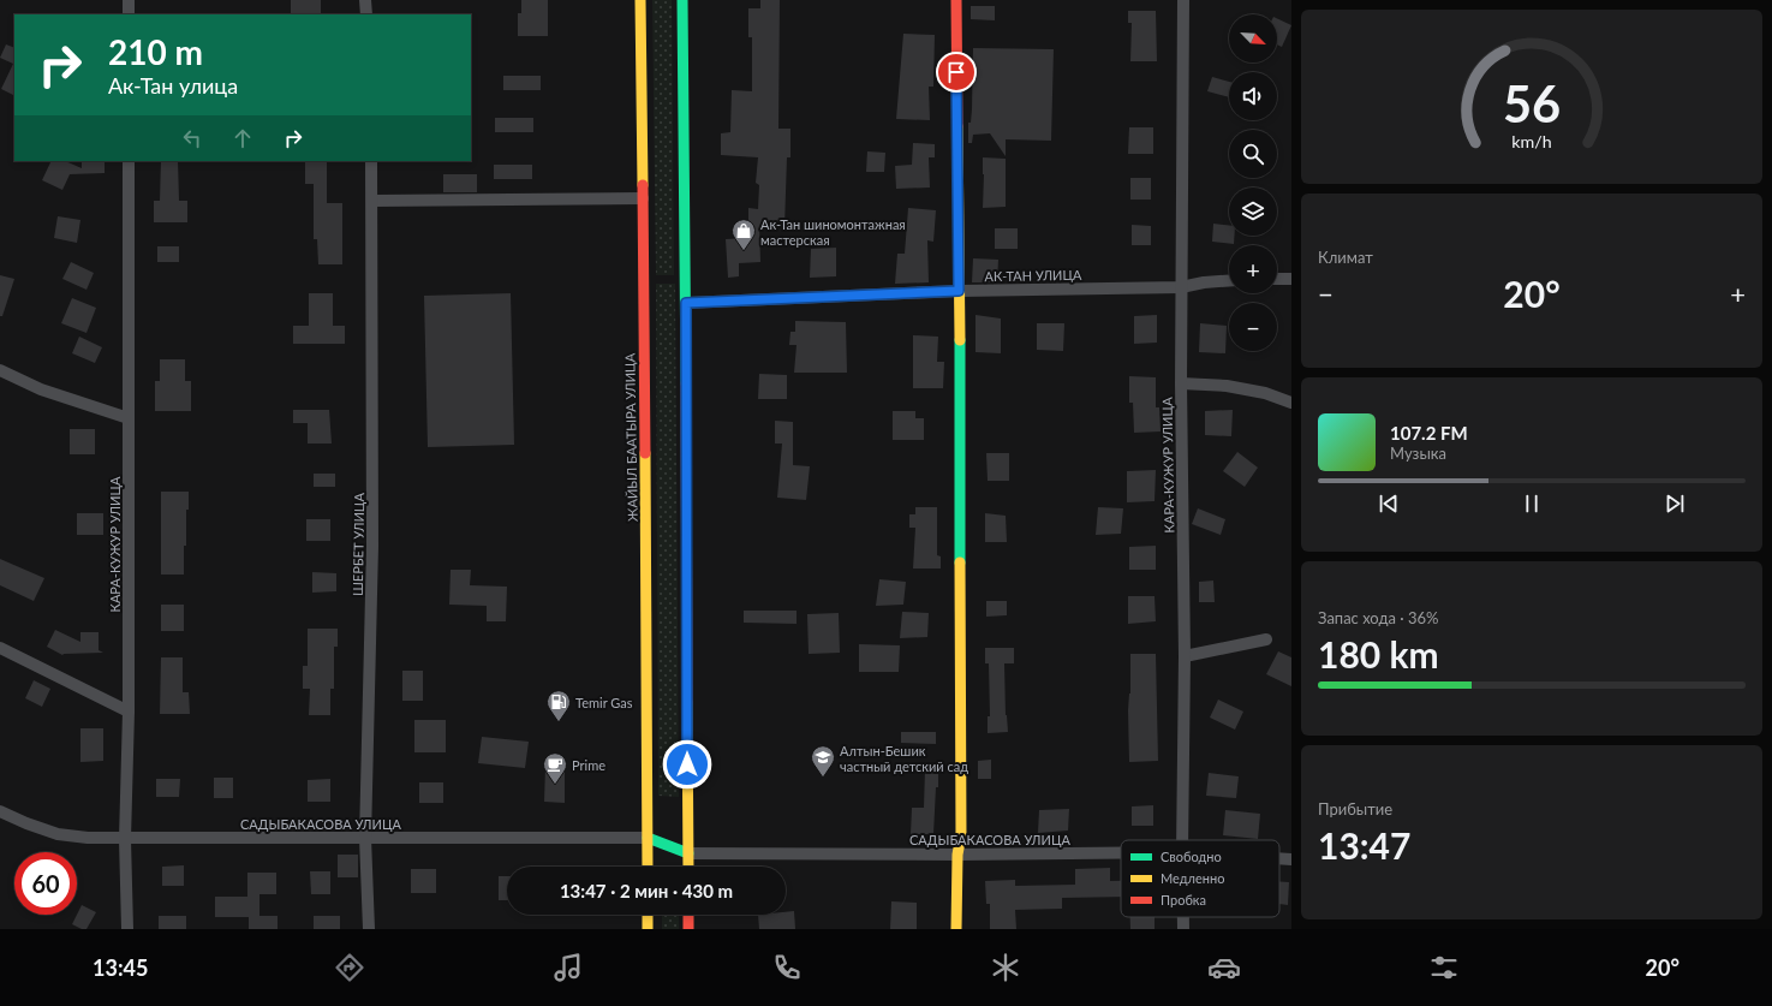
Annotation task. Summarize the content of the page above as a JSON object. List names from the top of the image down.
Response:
{
  "streets": {
    "main road": ["ЖАЙЫЛ БААТЫРА УЛИЦА"],
    "street": [
      "АК-ТАН УЛИЦА",
      "КАРА-КУЖУР УЛИЦА",
      "ШЕРБЕТ УЛИЦА",
      "САДЫБАКАСОВА УЛИЦА"
    ]
  },
  "crossings": [
    ["АК-ТАН УЛИЦА", "КАРА-КУЖУР УЛИЦА"],
    ["ЖАЙЫЛ БААТЫРА УЛИЦА", "САДЫБАКАСОВА УЛИЦА"],
    ["КАРА-КУЖУР УЛИЦА", "САДЫБАКАСОВА УЛИЦА"],
    ["ШЕРБЕТ УЛИЦА", "САДЫБАКАСОВА УЛИЦА"]
  ],
  "places": {
    "shop": ["Ак-Тан шиномонтажная мастерская"],
    "fuel station": ["Temir Gas"],
    "school or university": ["Алтын-Бешик частный детский сад"],
    "cafe": ["Prime"]
  },
  "legend": ["Свободно", "Медленно", "Пробка"],
  "north": "bottom right",
  "page": {
    "map_buttons": ["+", "−"],
    "turn": ["210 m", "Ак-Тан улица"],
    "tile": [
      "Климат",
      ["Запас хода · 36%", "180 km"],
      ["Прибытие", "13:47"]
    ],
    "heat": ["−", "20°", "+"],
    "song": ["107.2 FM", "Музыка"],
    "limit": "60",
    "trip": "13:47 · 2 мин · 430 m",
    "tabs": ["13:45", "20°"],
    "gauge": ["56", "km/h"]
  }
}
